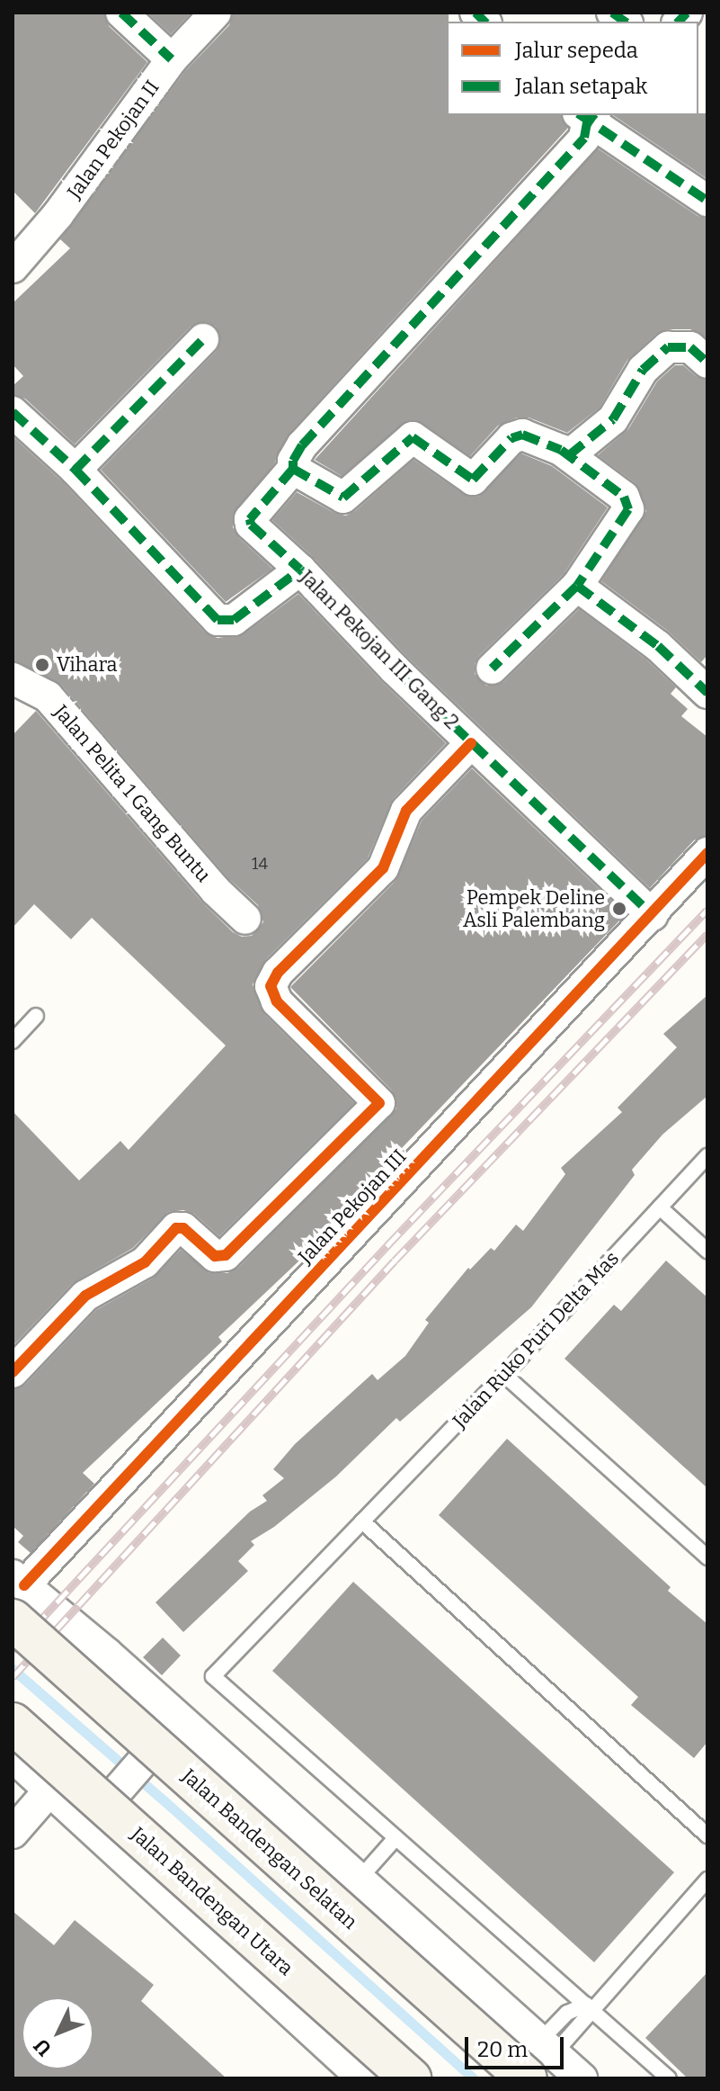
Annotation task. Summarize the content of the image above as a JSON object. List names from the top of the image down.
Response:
{
  "streets": {
    "main road": ["Jalan Bandengan Selatan", "Jalan Bandengan Utara"],
    "street": [
      "Jalan Pekojan II",
      "Jalan Pekojan III Gang 2",
      "Jalan Pelita 1 Gang Buntu",
      "Jalan Pekojan III"
    ],
    "lane": ["Jalan Ruko Puri Delta Mas"]
  },
  "crossings": [
    ["Jalan Pekojan III Gang 2", "Jalan Pekojan III"],
    ["Jalan Pekojan III", "Jalan Bandengan Selatan"]
  ],
  "places": ["Vihara", "Pempek Deline Asli Palembang"],
  "house_numbers": ["14"],
  "legend": ["Jalur sepeda", "Jalan setapak"],
  "scale_bar": "20 m",
  "north": "bottom left"
}
